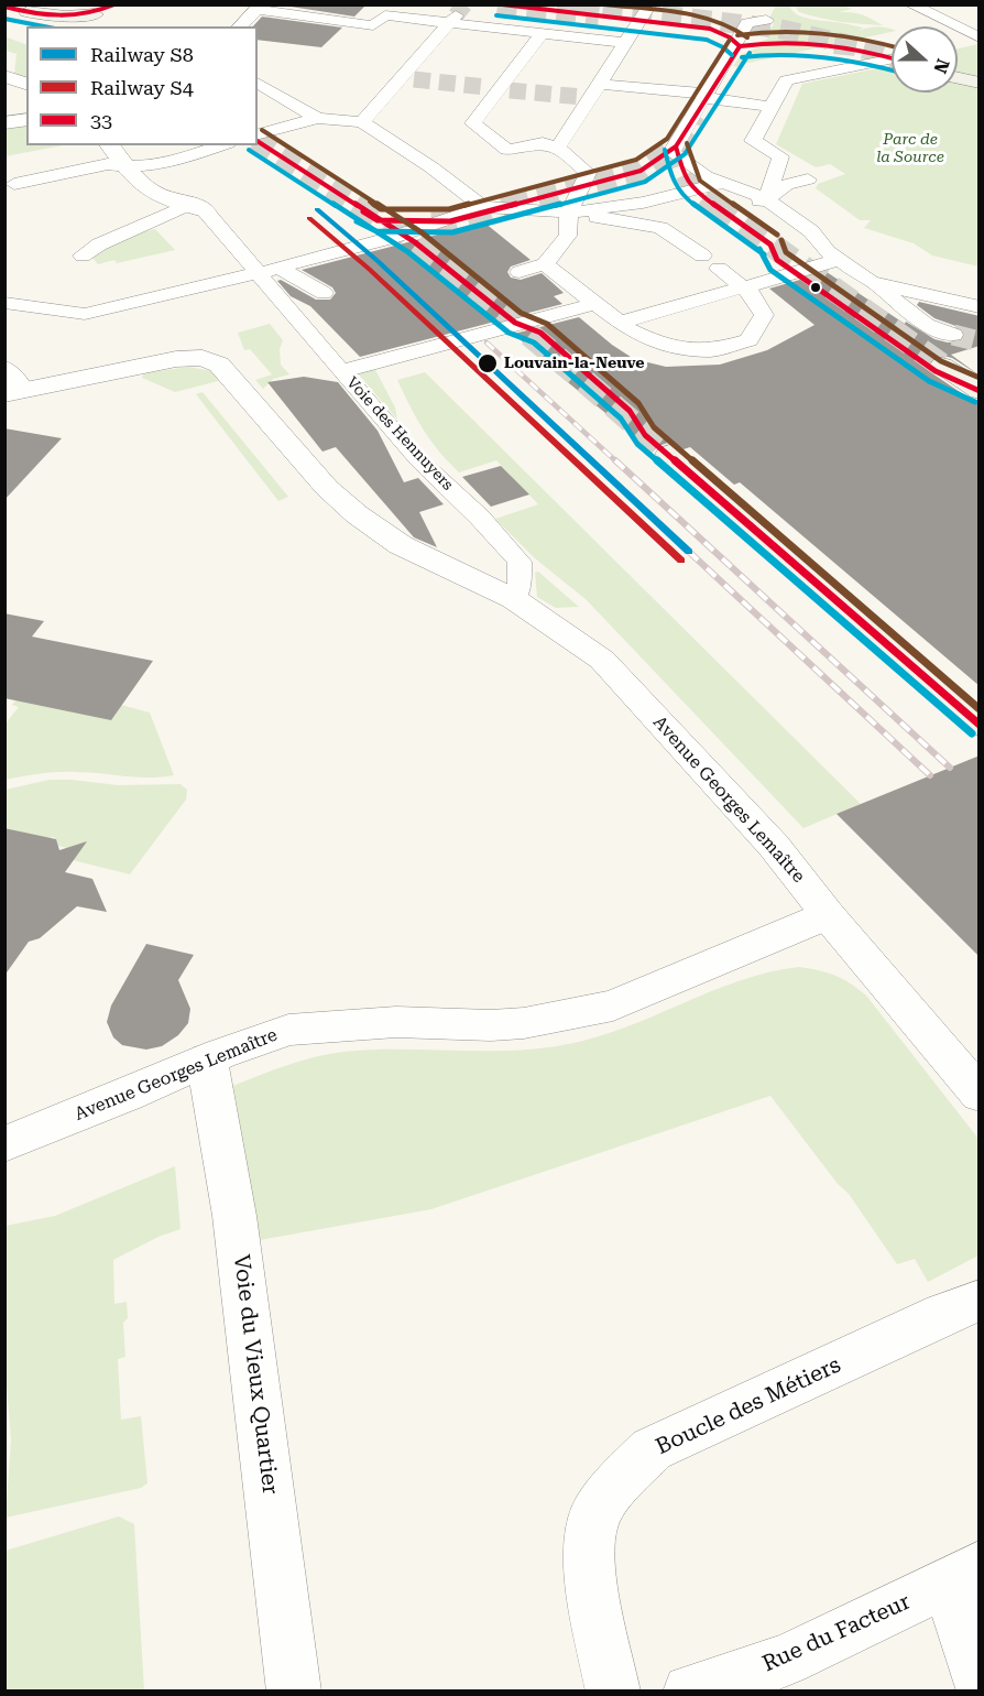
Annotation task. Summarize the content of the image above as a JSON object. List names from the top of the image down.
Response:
{
  "streets": {
    "street": [
      "Voie des Hennuyers",
      "Avenue Georges Lemaître",
      "Voie du Vieux Quartier",
      "Boucle des Métiers",
      "Rue du Facteur"
    ]
  },
  "crossings": [
    ["Voie des Hennuyers", "Avenue Georges Lemaître"],
    ["Avenue Georges Lemaître", "Voie du Vieux Quartier"]
  ],
  "parks": ["Parc de la Source"],
  "places": ["Louvain-la-Neuve"],
  "lines": ["transit line 33", "rail line S8", "rail line S4"],
  "legend": ["Railway S8", "Railway S4", "33"],
  "north": "right"
}
